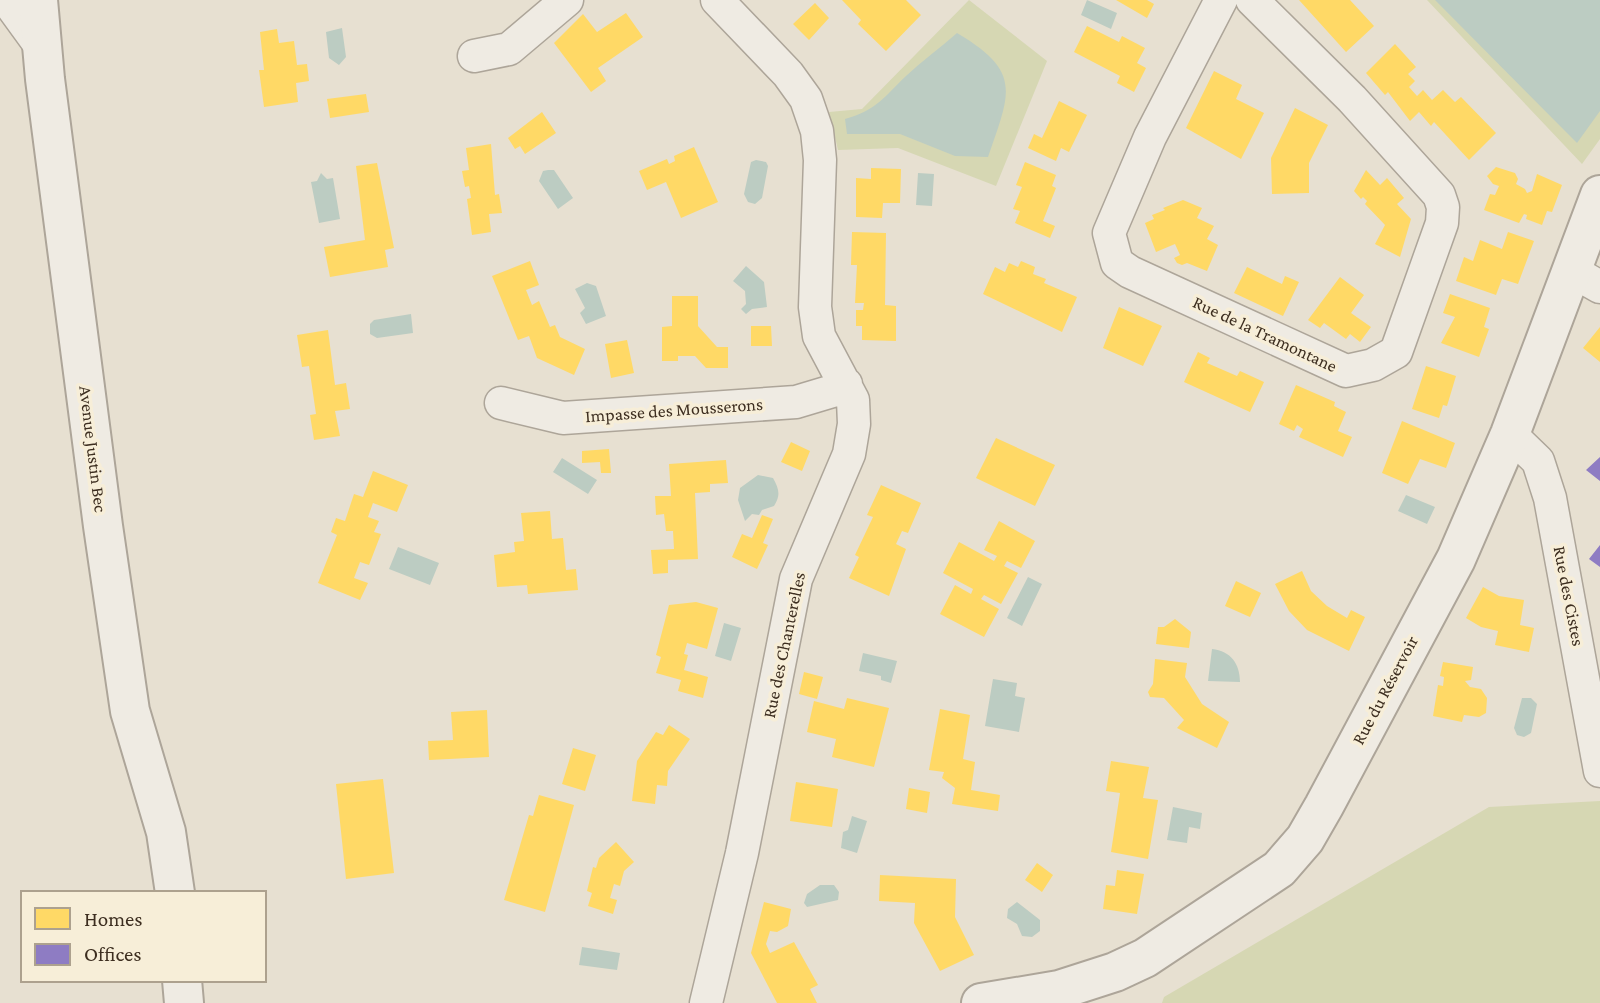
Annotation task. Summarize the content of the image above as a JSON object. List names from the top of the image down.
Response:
{
  "streets": {
    "street": [
      "Rue de la Tramontane",
      "Impasse des Mousserons",
      "Avenue Justin Bec",
      "Rue des Cistes",
      "Rue des Chanterelles",
      "Rue du Réservoir"
    ]
  },
  "crossings": [
    ["Impasse des Mousserons", "Rue des Chanterelles"],
    ["Rue des Cistes", "Rue du Réservoir"]
  ],
  "legend": ["Homes", "Offices"]
}
